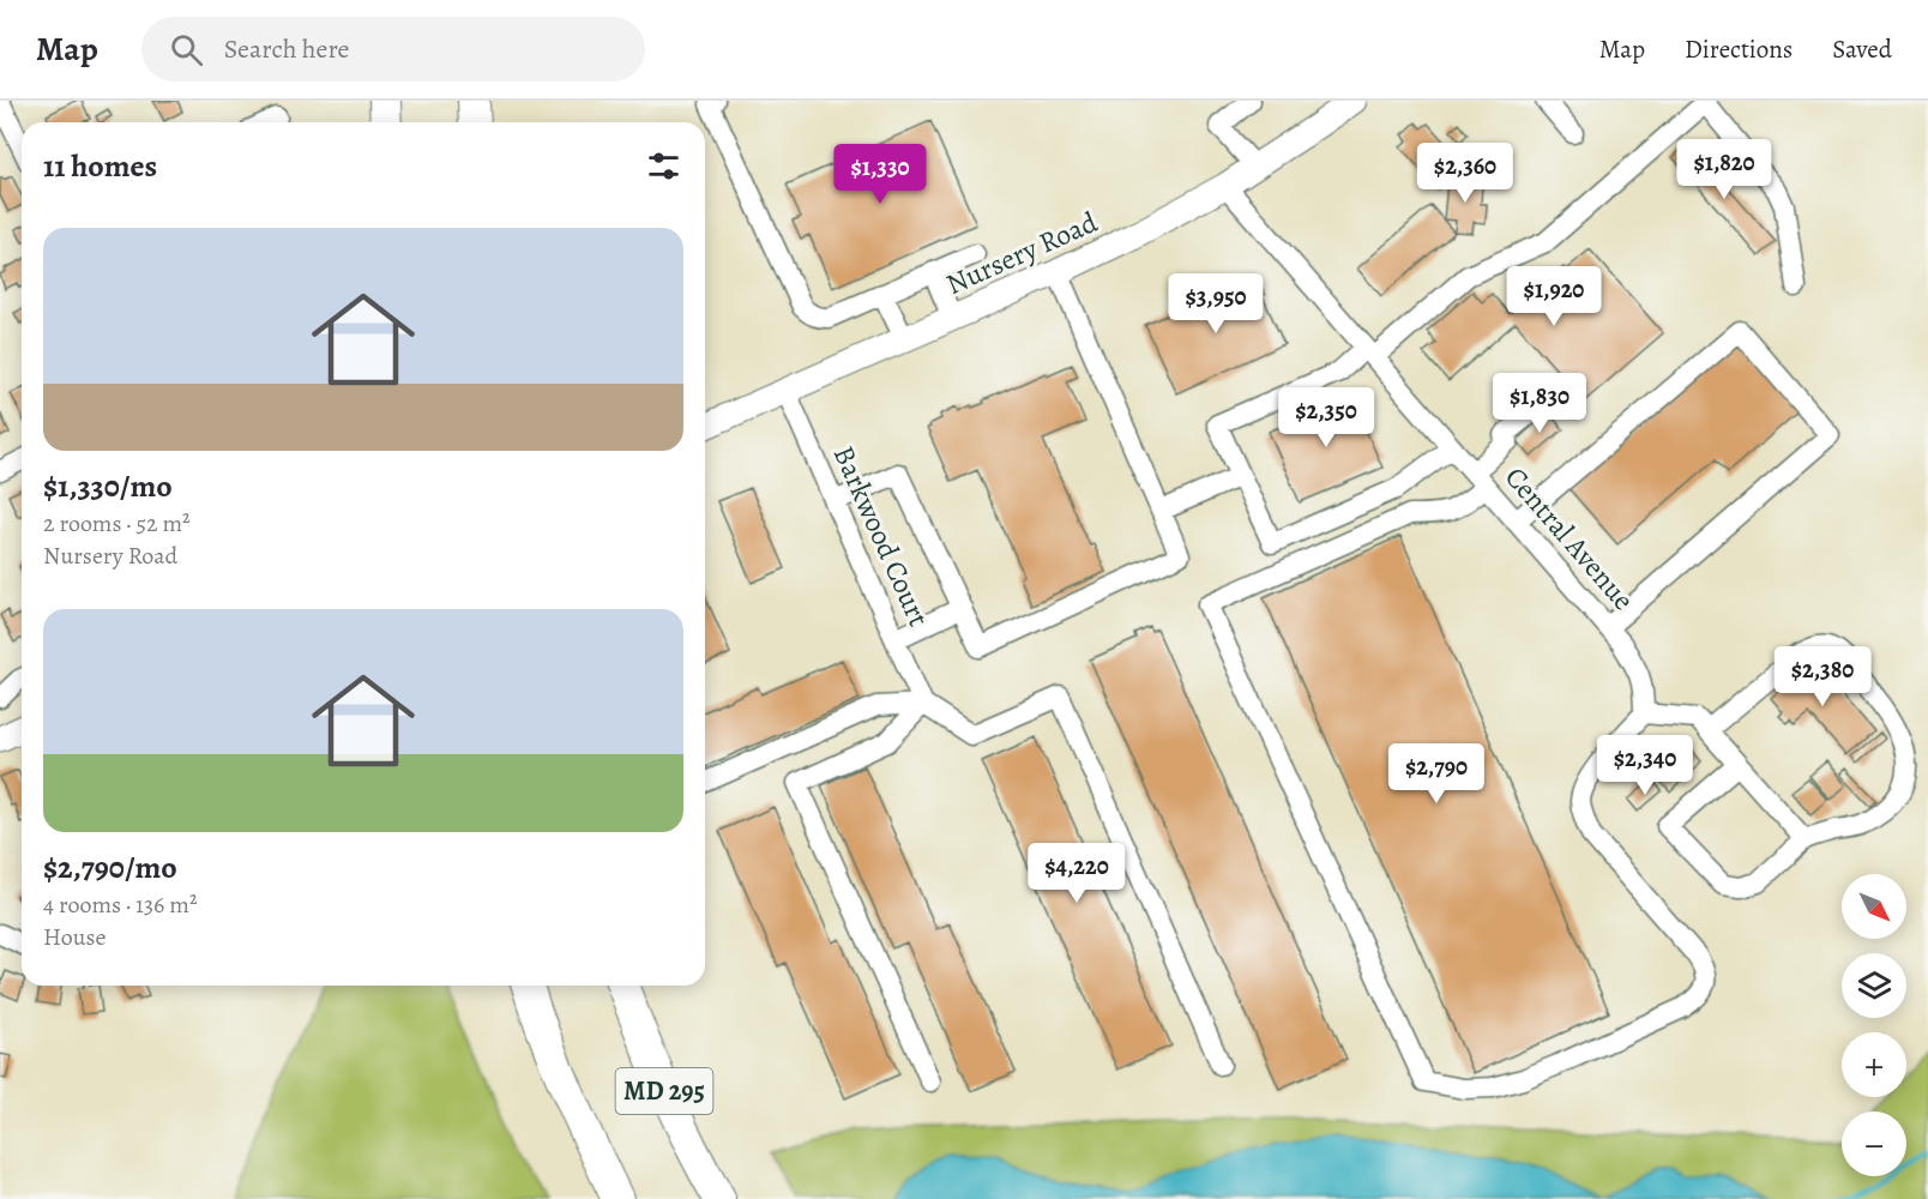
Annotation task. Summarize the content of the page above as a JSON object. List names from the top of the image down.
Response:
{
  "streets": {
    "highway": ["MD 295"],
    "main road": ["Nursery Road"],
    "street": ["Barkwood Court", "Central Avenue"]
  },
  "crossings": [
    ["Nursery Road", "Barkwood Court"],
    ["Nursery Road", "Central Avenue"]
  ],
  "north": "bottom right",
  "page": {
    "header": "Map",
    "search": "Search here",
    "nav": ["Map", "Directions", "Saved"],
    "heading": "11 homes",
    "price": [
      "$1,820",
      "$2,360",
      "$1,330",
      "$1,920",
      "$3,950",
      "$1,830",
      "$2,350",
      "$2,380",
      "$2,340",
      "$2,790",
      "$4,220"
    ],
    "list": [
      {
        "name": "$1,330/mo",
        "note": "2 rooms · 52 m² · Nursery Road"
      },
      {
        "name": "$2,790/mo",
        "note": "4 rooms · 136 m² · House"
      }
    ],
    "map_buttons": ["+", "−"]
  }
}
